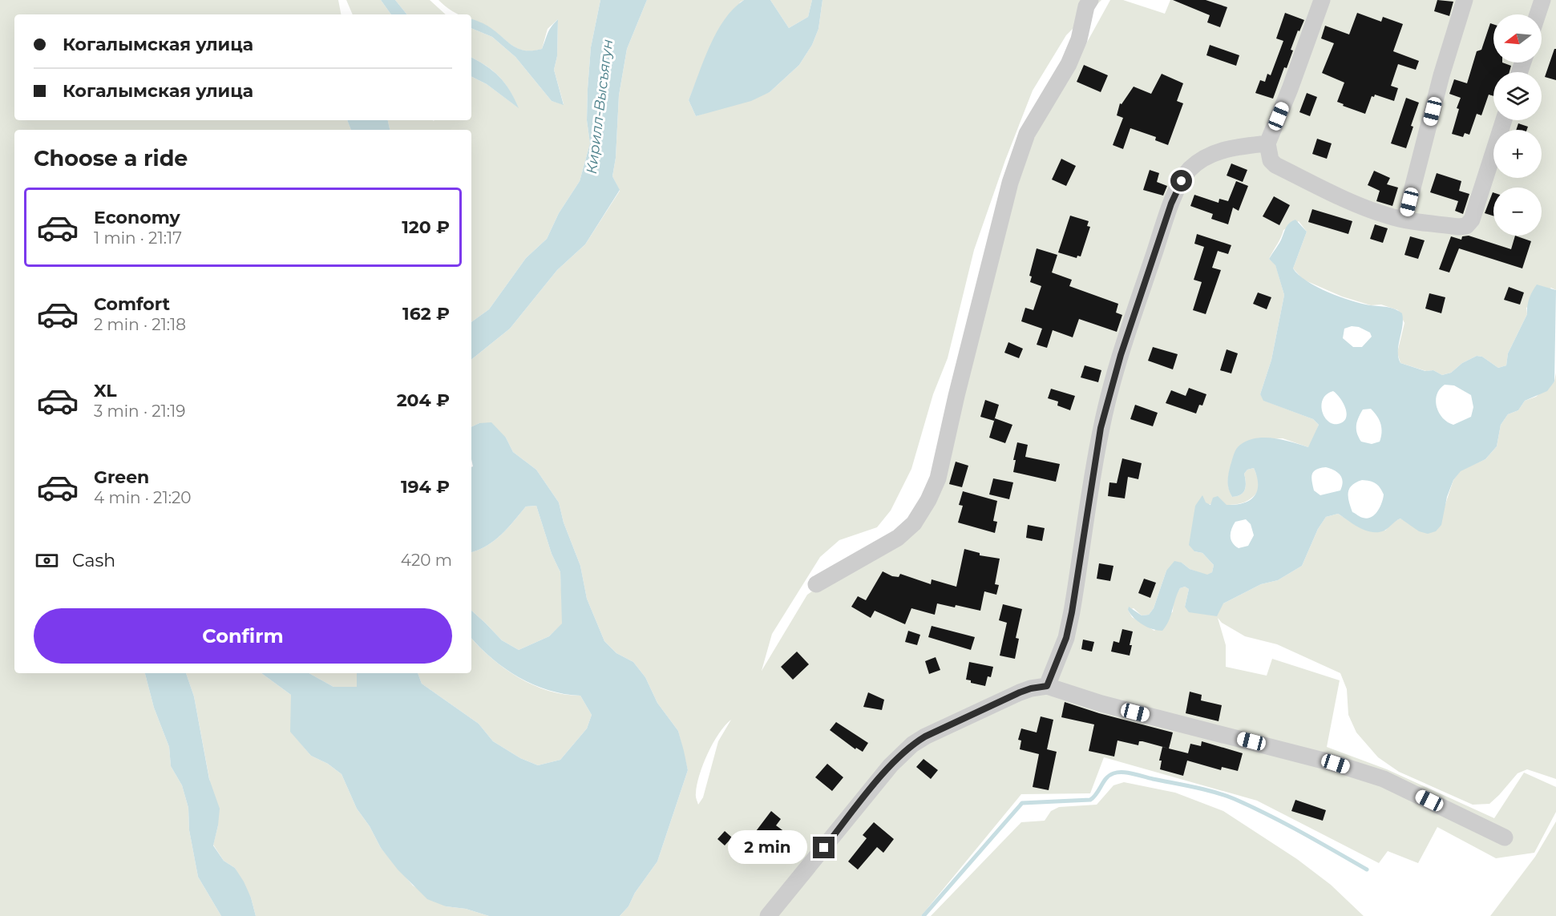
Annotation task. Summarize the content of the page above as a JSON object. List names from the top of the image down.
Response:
{
  "water": ["Кирилл-Высъягун"],
  "north": "left",
  "page": {
    "map_buttons": ["+", "−"],
    "banner": ["Когалымская улица", "Когалымская улица"],
    "heading": "Choose a ride",
    "list": [
      {
        "name": "Economy",
        "note": "1 min · 21:17",
        "value": "120 ₽"
      },
      {
        "name": "Comfort",
        "note": "2 min · 21:18",
        "value": "162 ₽"
      },
      {
        "name": "XL",
        "note": "3 min · 21:19",
        "value": "204 ₽"
      },
      {
        "name": "Green",
        "note": "4 min · 21:20",
        "value": "194 ₽"
      }
    ],
    "pay": ["Cash", "420 m"],
    "buttons": "Confirm",
    "bubble": "2 min"
  }
}
